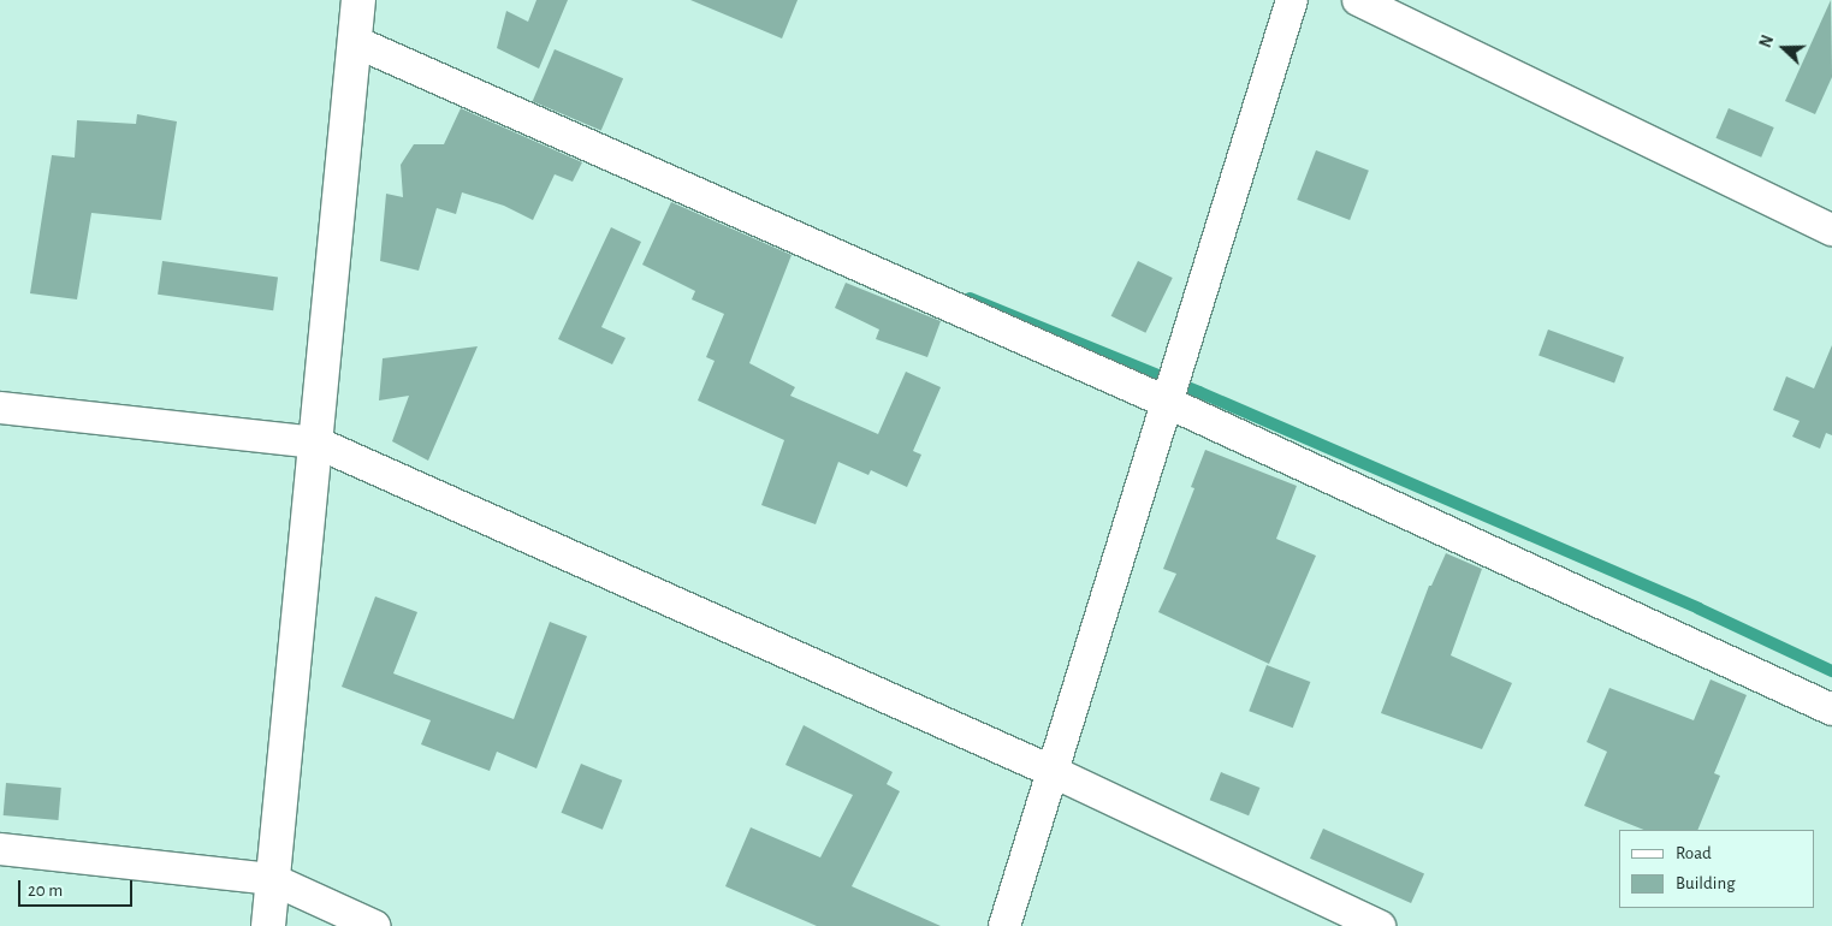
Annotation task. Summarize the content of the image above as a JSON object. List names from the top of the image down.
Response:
{
  "legend": ["Road", "Building"],
  "scale_bar": "20 m",
  "north": "left"
}
